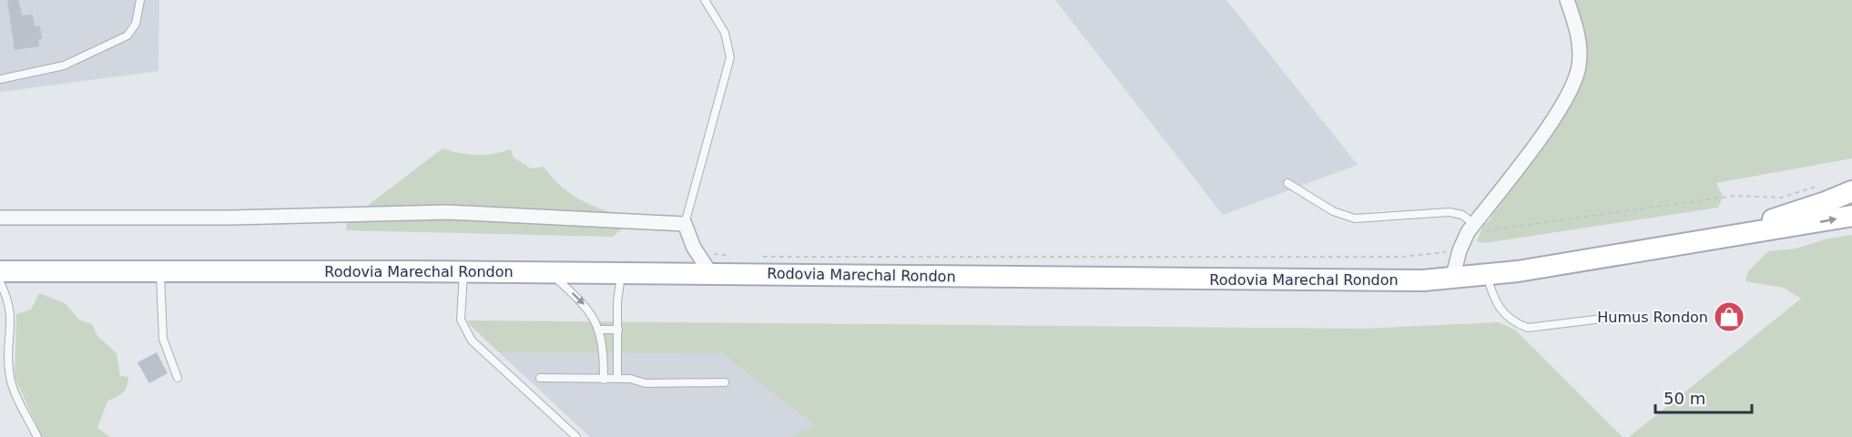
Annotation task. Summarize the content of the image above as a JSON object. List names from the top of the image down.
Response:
{
  "streets": {
    "main road": ["Rodovia Marechal Rondon"]
  },
  "places": {
    "shop": ["Humus Rondon"]
  },
  "scale_bar": "50 m"
}
